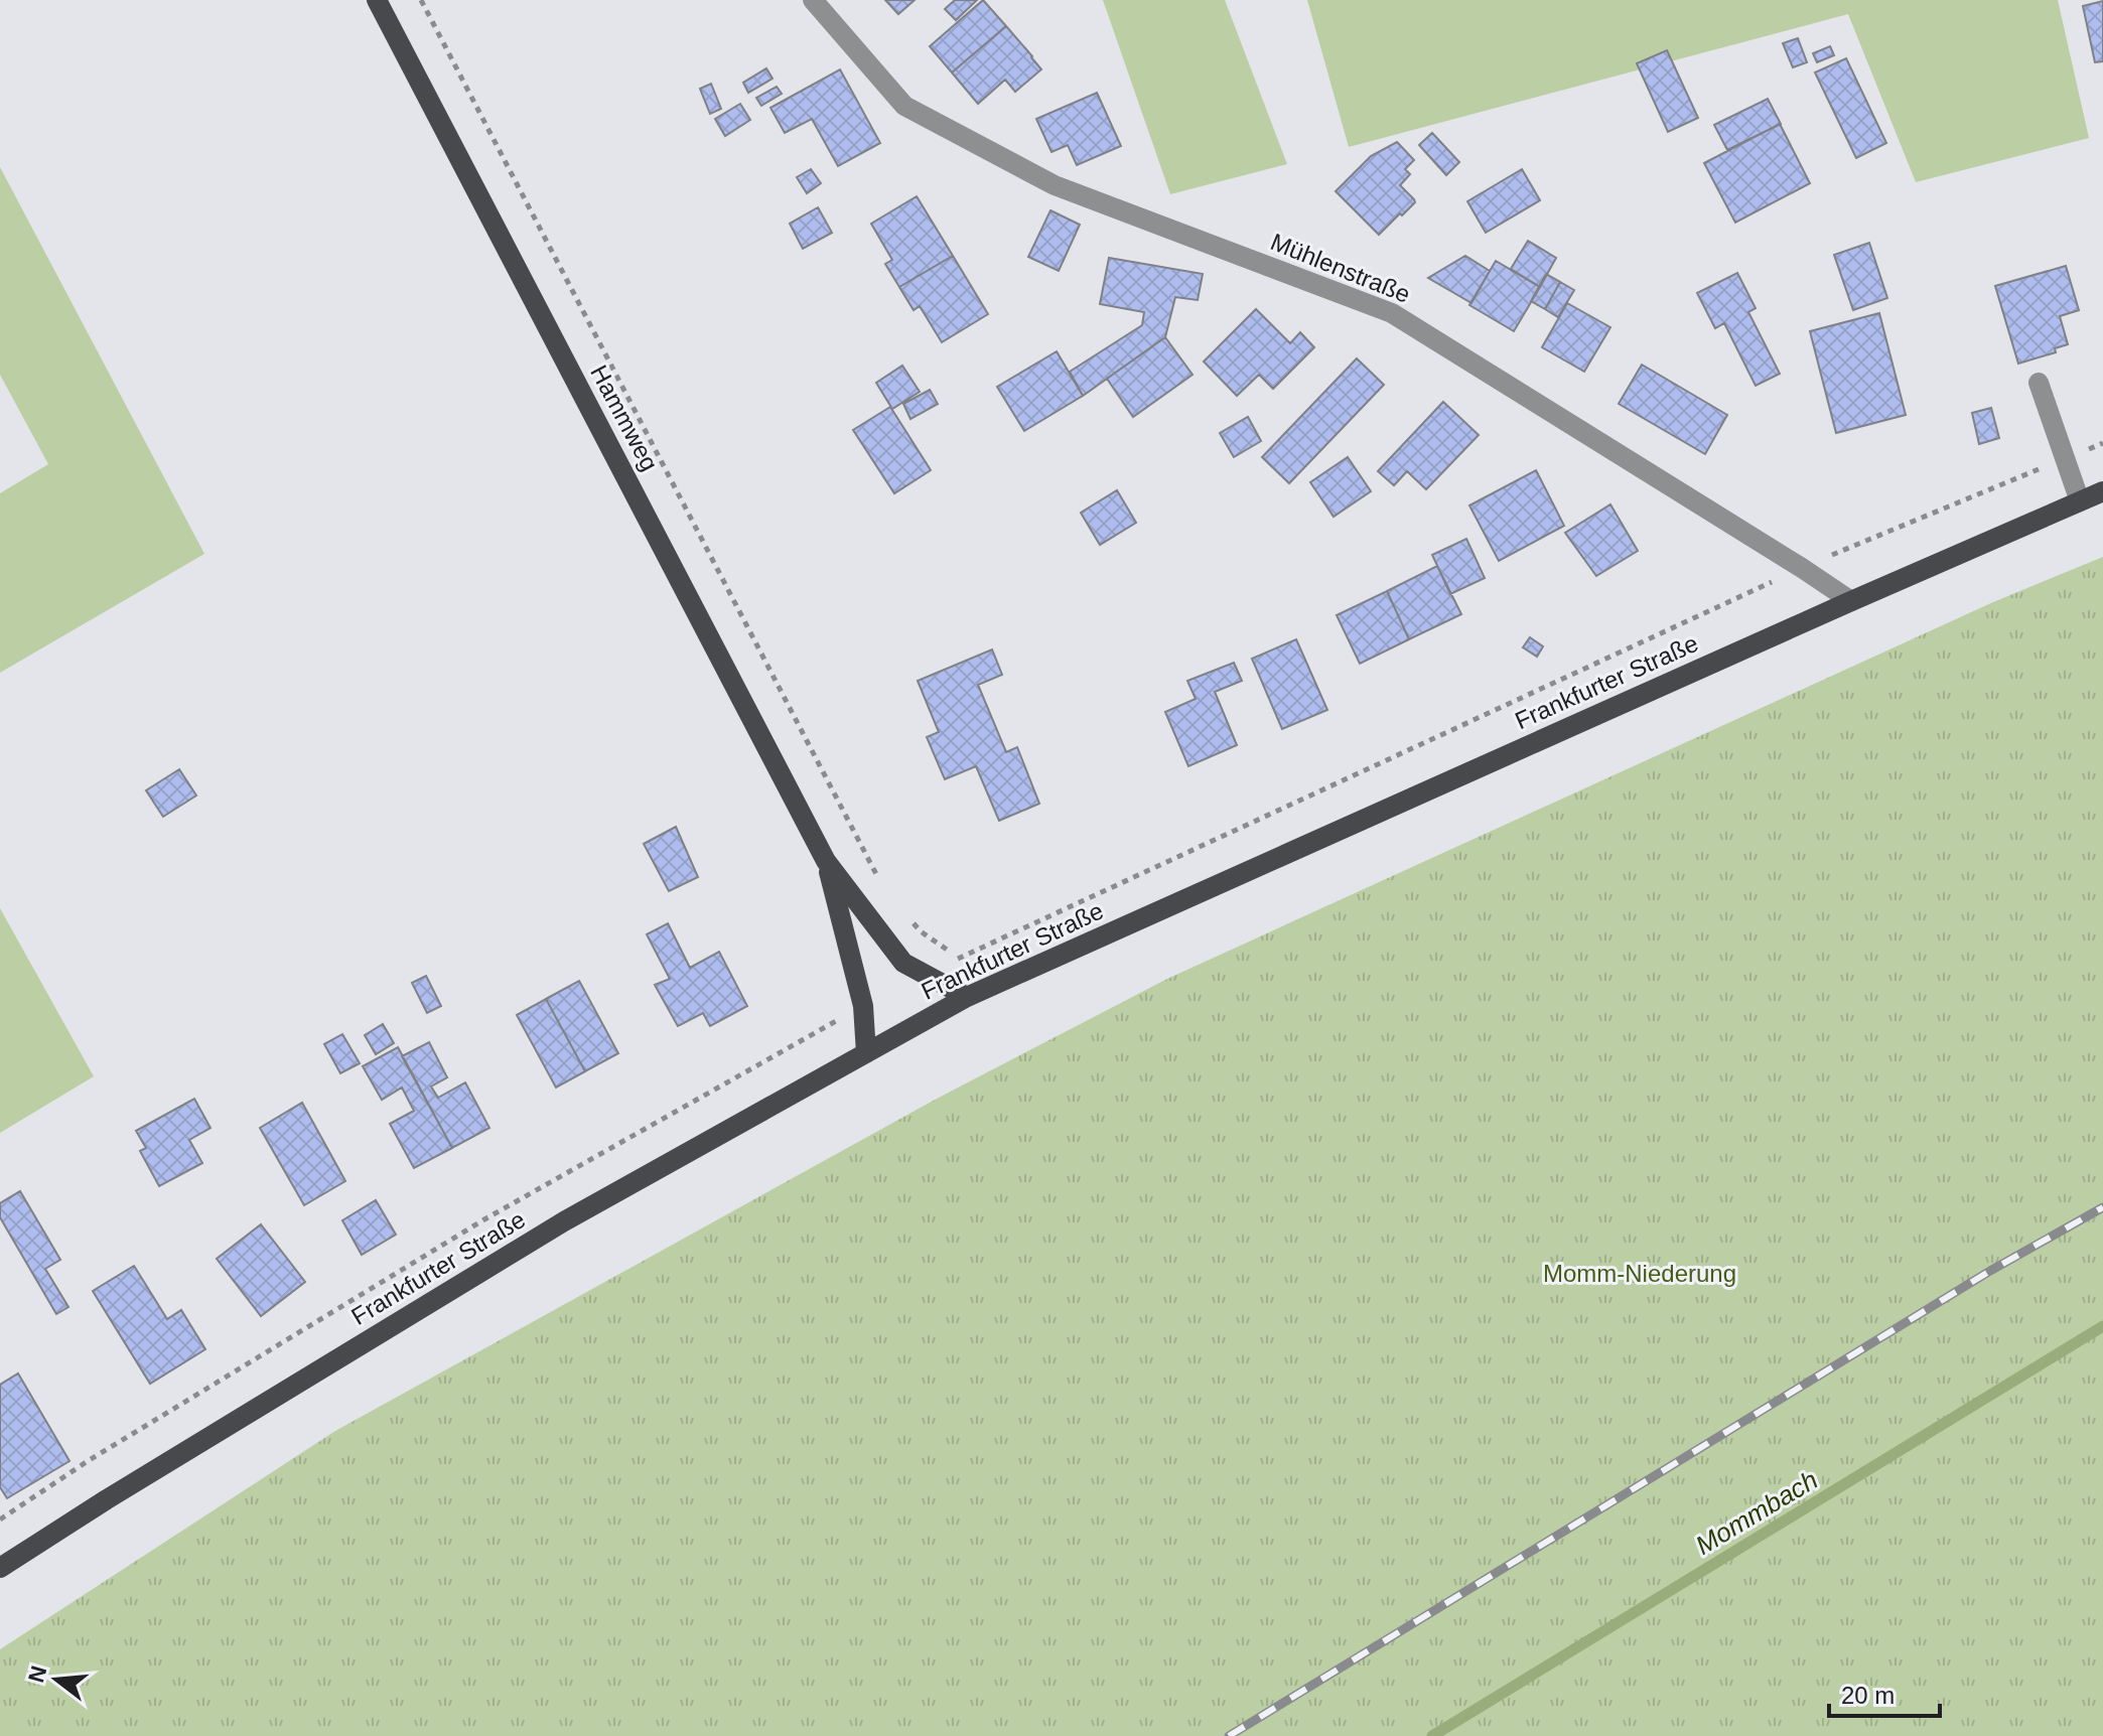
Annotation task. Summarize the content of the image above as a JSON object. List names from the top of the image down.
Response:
{
  "streets": {
    "main road": ["Hammweg", "Frankfurter Straße"],
    "street": ["Mühlenstraße"]
  },
  "crossings": [
    ["Mühlenstraße", "Frankfurter Straße"],
    ["Hammweg", "Frankfurter Straße"]
  ],
  "water": ["Mommbach"],
  "parks": ["Momm-Niederung"],
  "scale_bar": "20 m",
  "north": "left"
}
